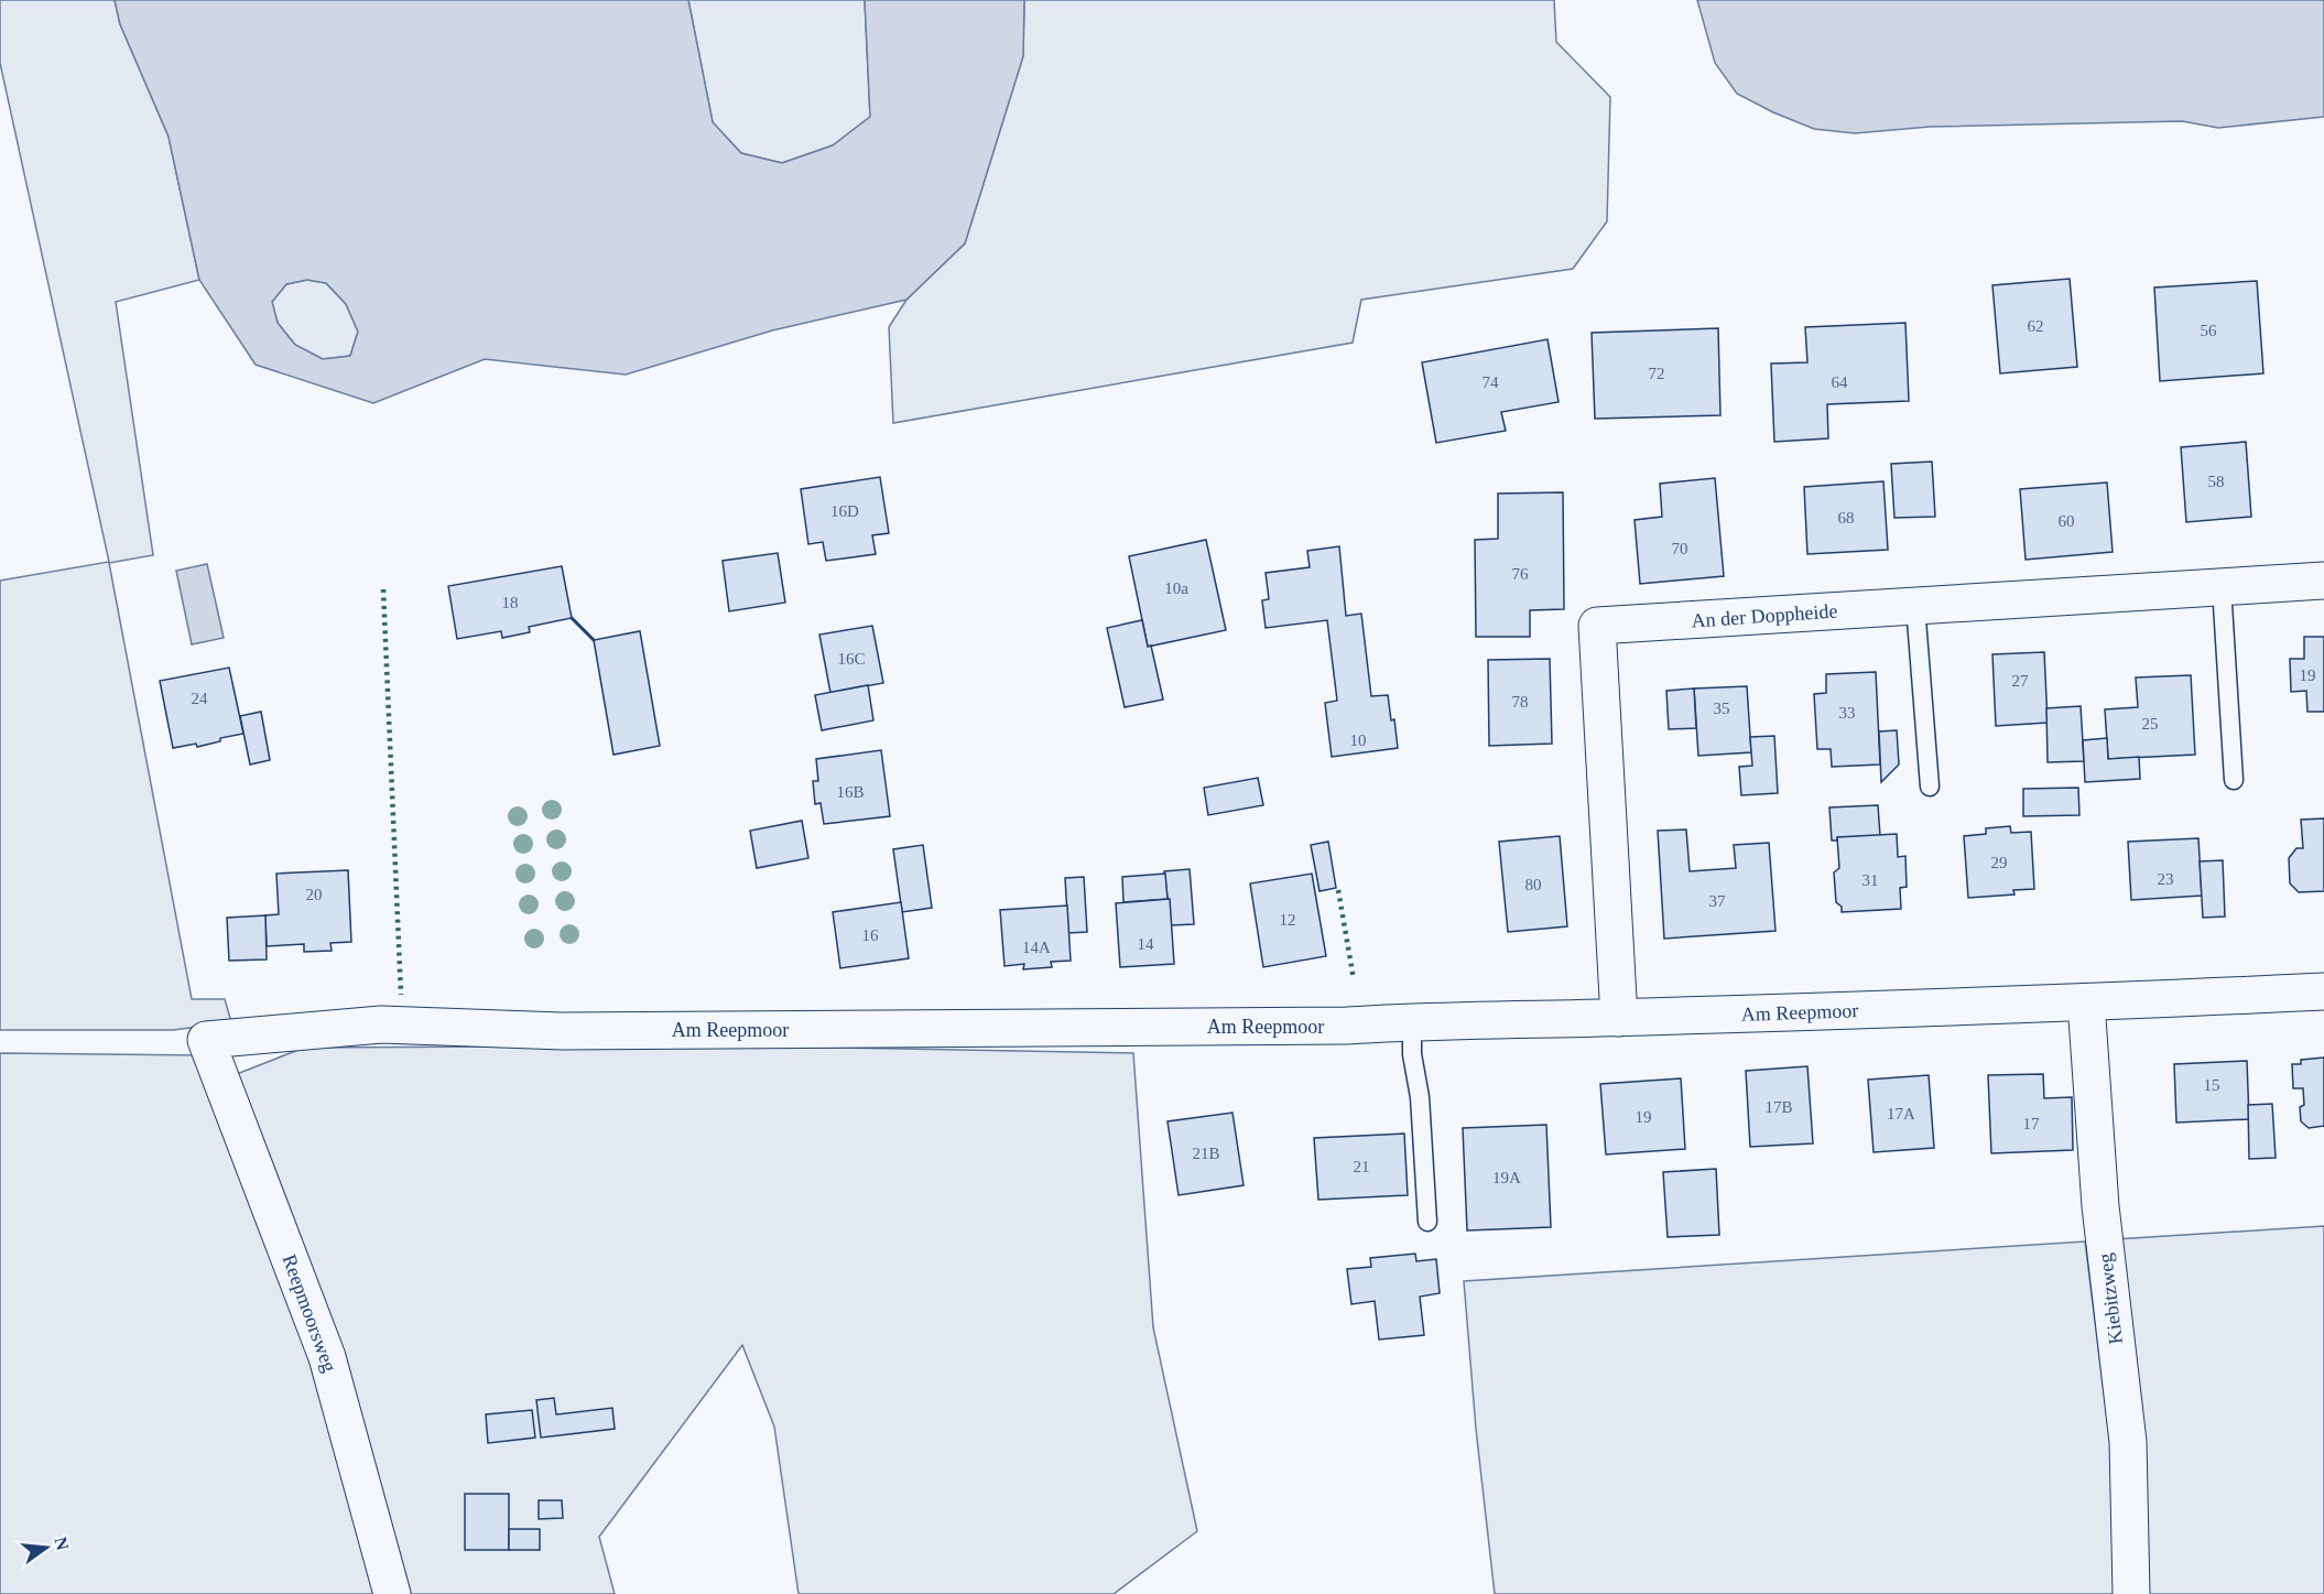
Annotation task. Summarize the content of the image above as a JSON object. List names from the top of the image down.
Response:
{
  "streets": {
    "street": [
      "An der Doppheide",
      "Am Reepmoor",
      "Kiebitzweg",
      "Reepmoorsweg"
    ]
  },
  "crossings": [
    ["An der Doppheide", "Am Reepmoor"],
    ["Am Reepmoor", "Kiebitzweg"],
    ["Am Reepmoor", "Reepmoorsweg"]
  ],
  "house_numbers": [
    "62",
    "56",
    "72",
    "74",
    "64",
    "58",
    "16D",
    "68",
    "60",
    "70",
    "76",
    "10a",
    "18",
    "16C",
    "19",
    "27",
    "24",
    "78",
    "35",
    "33",
    "25",
    "10",
    "16B",
    "29",
    "23",
    "31",
    "80",
    "20",
    "37",
    "12",
    "16",
    "14",
    "14A",
    "15",
    "17B",
    "17A",
    "19",
    "17",
    "21B",
    "21",
    "19A"
  ],
  "north": "right"
}
